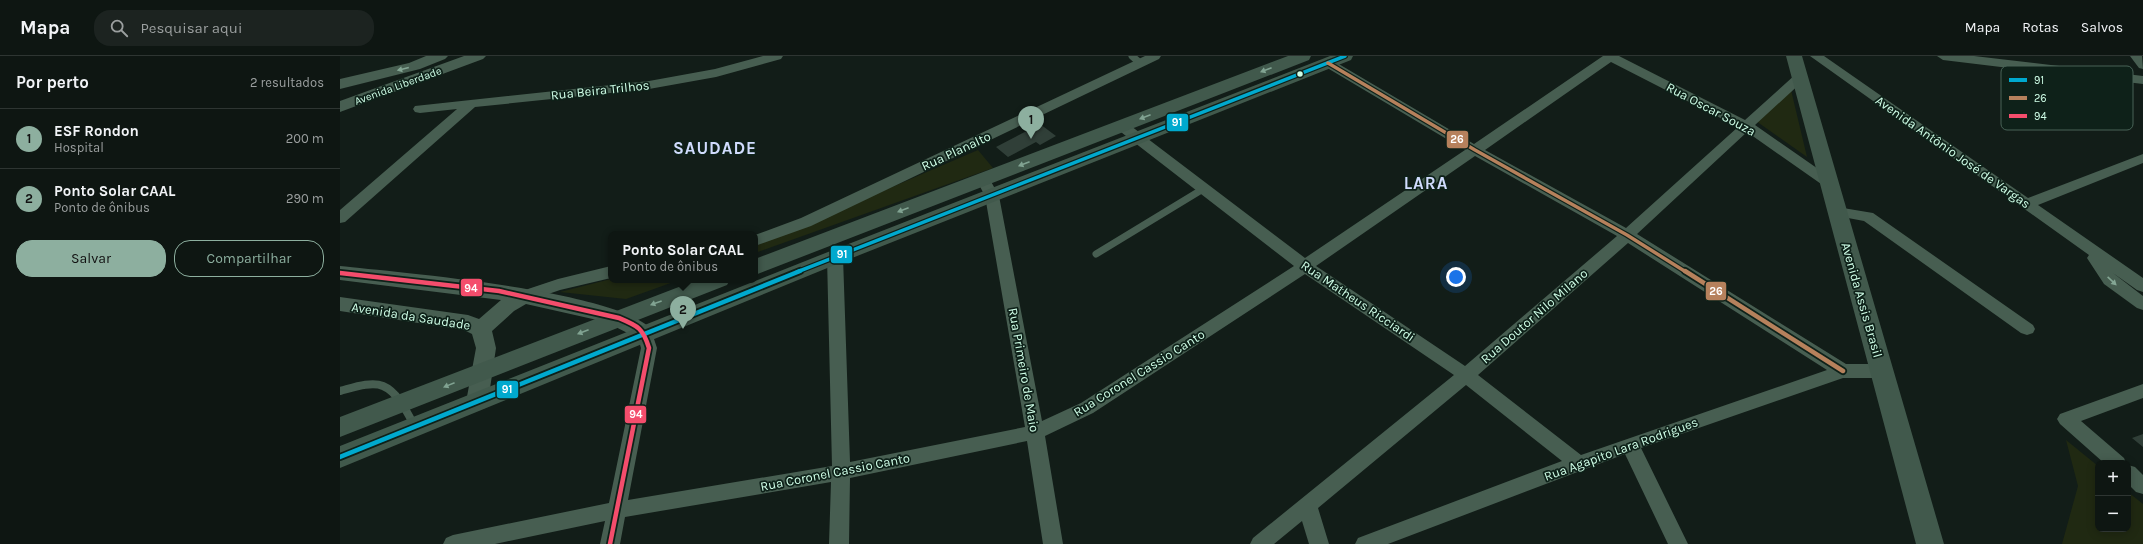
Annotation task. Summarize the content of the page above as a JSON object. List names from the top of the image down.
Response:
{
  "streets": {
    "main road": ["Avenida Assis Brasil"],
    "street": [
      "Avenida Liberdade",
      "Rua Beira Trilhos",
      "Rua Oscar Souza",
      "Rua Planalto",
      "Avenida Antônio José de Vargas",
      "Rua Matheus Ricciardi",
      "Avenida da Saudade",
      "Rua Doutor Nilo Milano",
      "Rua Primeiro de Maio",
      "Rua Coronel Cassio Canto",
      "Rua Agapito Lara Rodrigues"
    ]
  },
  "crossings": [
    ["Rua Oscar Souza", "Avenida Assis Brasil"],
    ["Rua Oscar Souza", "Rua Doutor Nilo Milano"],
    ["Rua Oscar Souza", "Rua Coronel Cassio Canto"],
    ["Avenida Assis Brasil", "Rua Doutor Nilo Milano"],
    ["Avenida Assis Brasil", "Rua Agapito Lara Rodrigues"],
    ["Rua Matheus Ricciardi", "Rua Doutor Nilo Milano"],
    ["Rua Matheus Ricciardi", "Rua Coronel Cassio Canto"],
    ["Rua Matheus Ricciardi", "Rua Agapito Lara Rodrigues"],
    ["Rua Primeiro de Maio", "Rua Coronel Cassio Canto"]
  ],
  "districts": ["SAUDADE", "LARA"],
  "lines": ["transit line 91", "transit line 26", "transit line 94"],
  "legend": ["91", "26", "94"],
  "page": {
    "header": "Mapa",
    "search": "Pesquisar aqui",
    "nav": ["Mapa", "Rotas", "Salvos"],
    "heading": ["Por perto", "2 resultados"],
    "pins": ["1", "2"],
    "list": [
      {
        "mark": "1",
        "name": "ESF Rondon",
        "note": "Hospital",
        "value": "200 m"
      },
      {
        "mark": "2",
        "name": "Ponto Solar CAAL",
        "note": "Ponto de ônibus",
        "value": "290 m"
      }
    ],
    "buttons": ["Salvar", "Compartilhar"],
    "popup": ["Ponto Solar CAAL", "Ponto de ônibus"],
    "map_buttons": ["+", "−"]
  }
}
